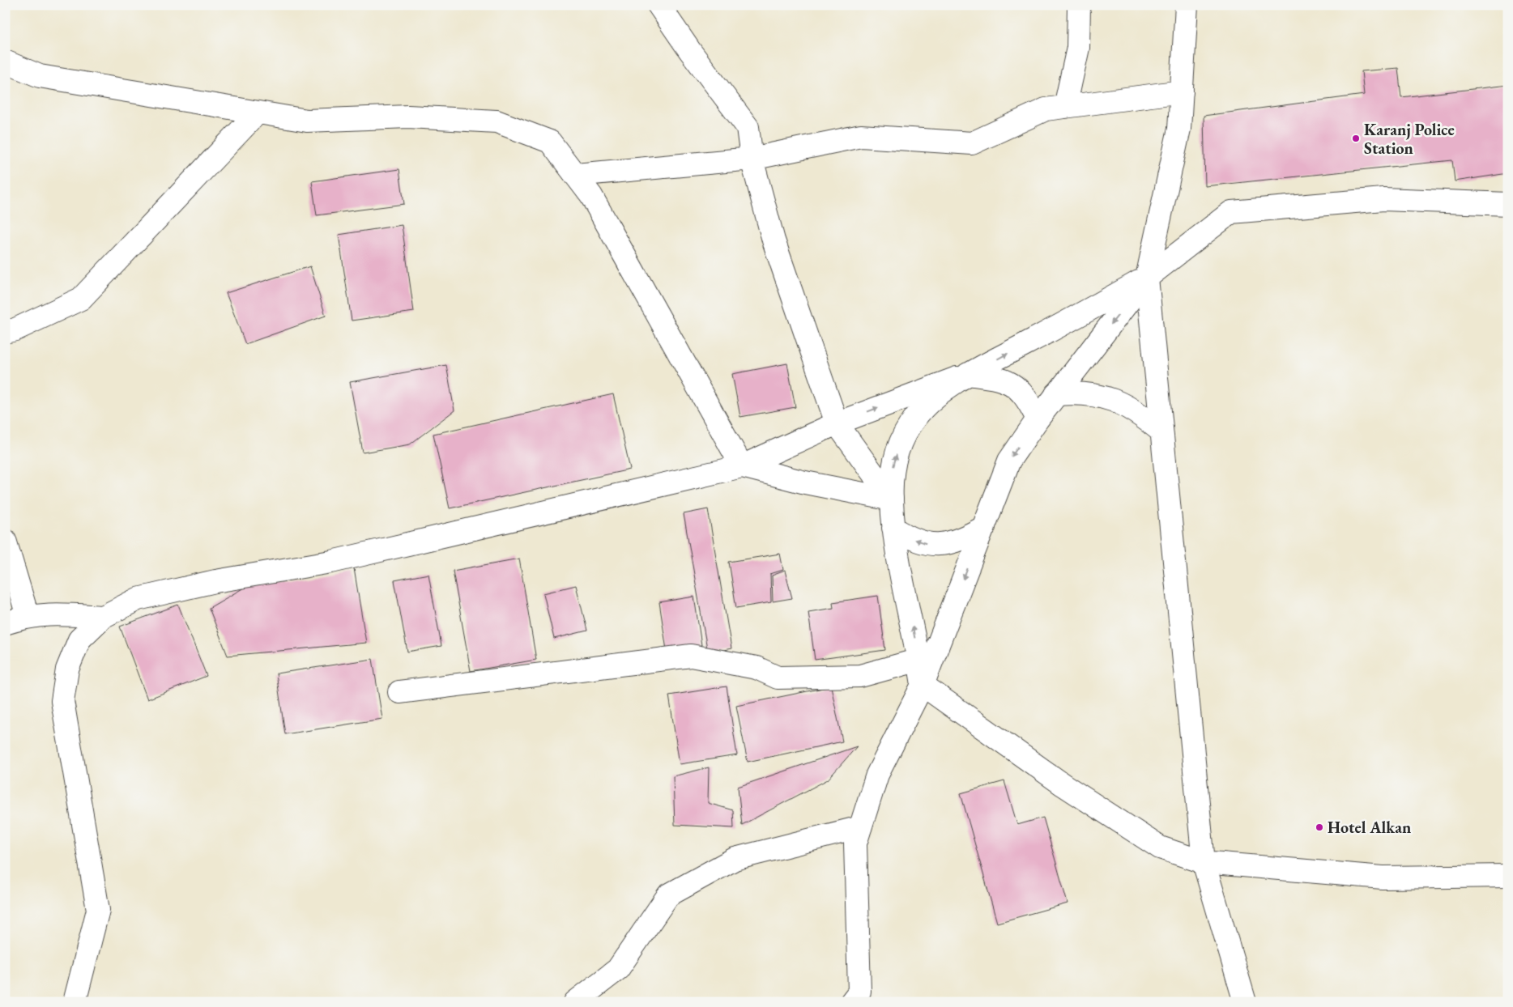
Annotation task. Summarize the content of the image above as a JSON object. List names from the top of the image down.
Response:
{
  "places": ["Karanj Police Station", "Hotel Alkan"]
}
